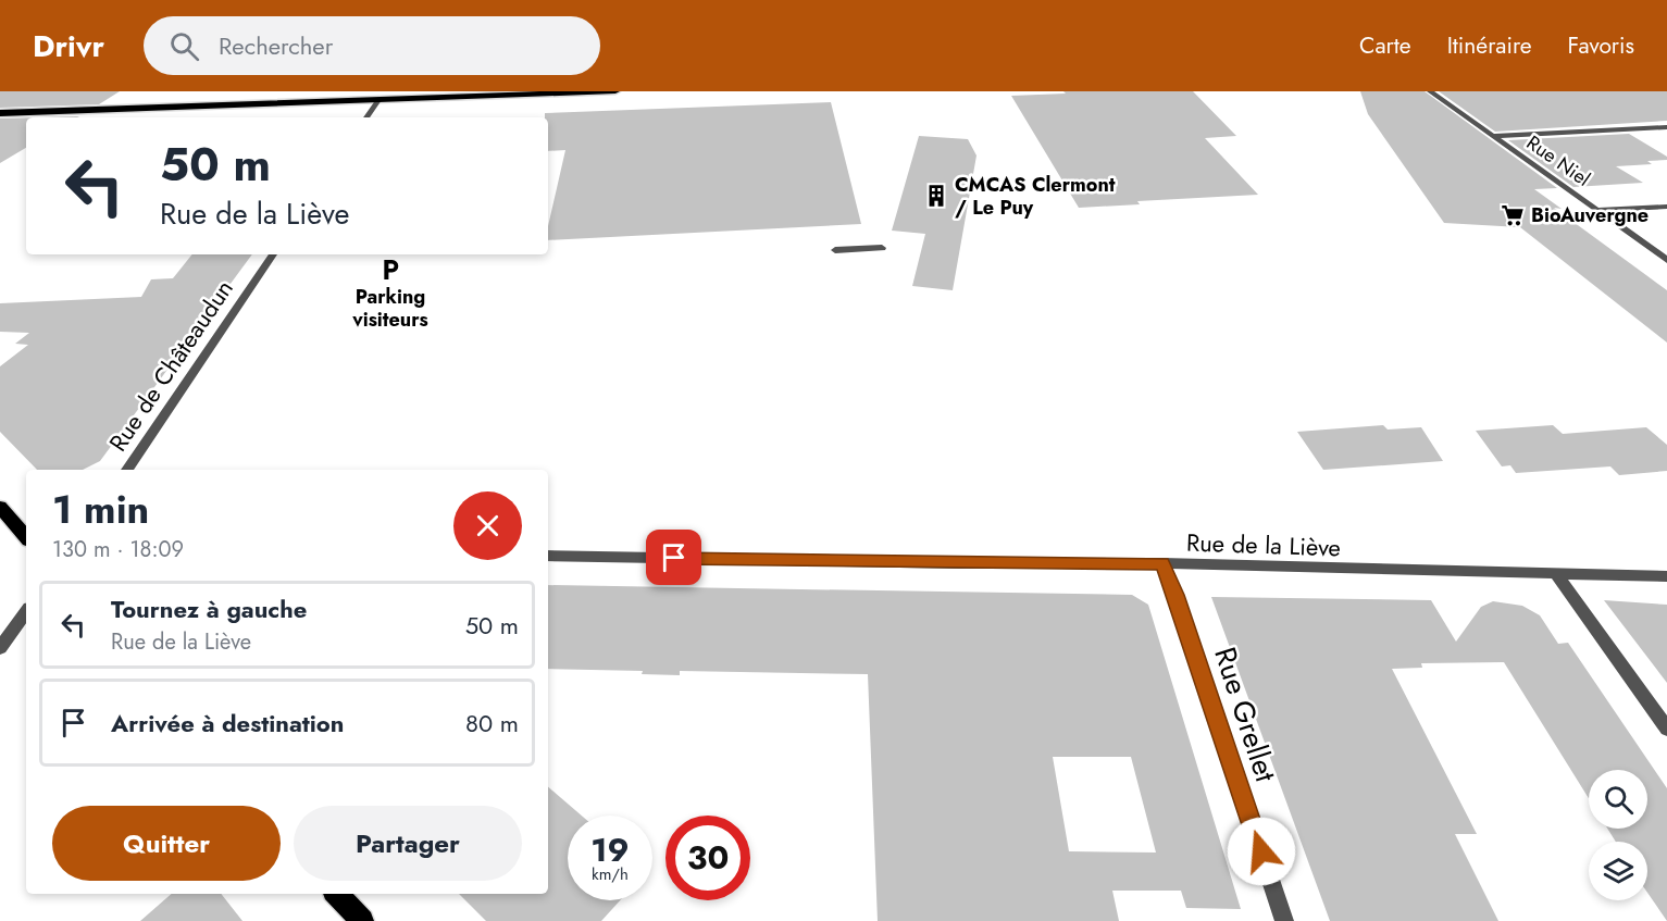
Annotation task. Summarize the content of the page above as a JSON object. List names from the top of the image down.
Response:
{
  "streets": {
    "street": [
      "Rue Niel",
      "Rue de Châteaudun",
      "Rue de la Liève",
      "Rue Grellet"
    ]
  },
  "crossings": [
    ["Rue de la Liève", "Rue Grellet"]
  ],
  "places": {
    "building": ["CMCAS Clermont / Le Puy"],
    "supermarket": ["BioAuvergne"],
    "parking": ["Parking visiteurs"]
  },
  "page": {
    "header": "Drivr",
    "search": "Rechercher",
    "nav": ["Carte", "Itinéraire", "Favoris"],
    "turn": ["50 m", "Rue de la Liève"],
    "heading": ["1 min", "130 m · 18:09"],
    "list": [
      {
        "name": "Tournez à gauche",
        "note": "Rue de la Liève",
        "value": "50 m"
      },
      {
        "name": "Arrivée à destination",
        "value": "80 m"
      }
    ],
    "buttons": ["Quitter", "Partager"],
    "speed": "19 km/h",
    "limit": "30"
  }
}
